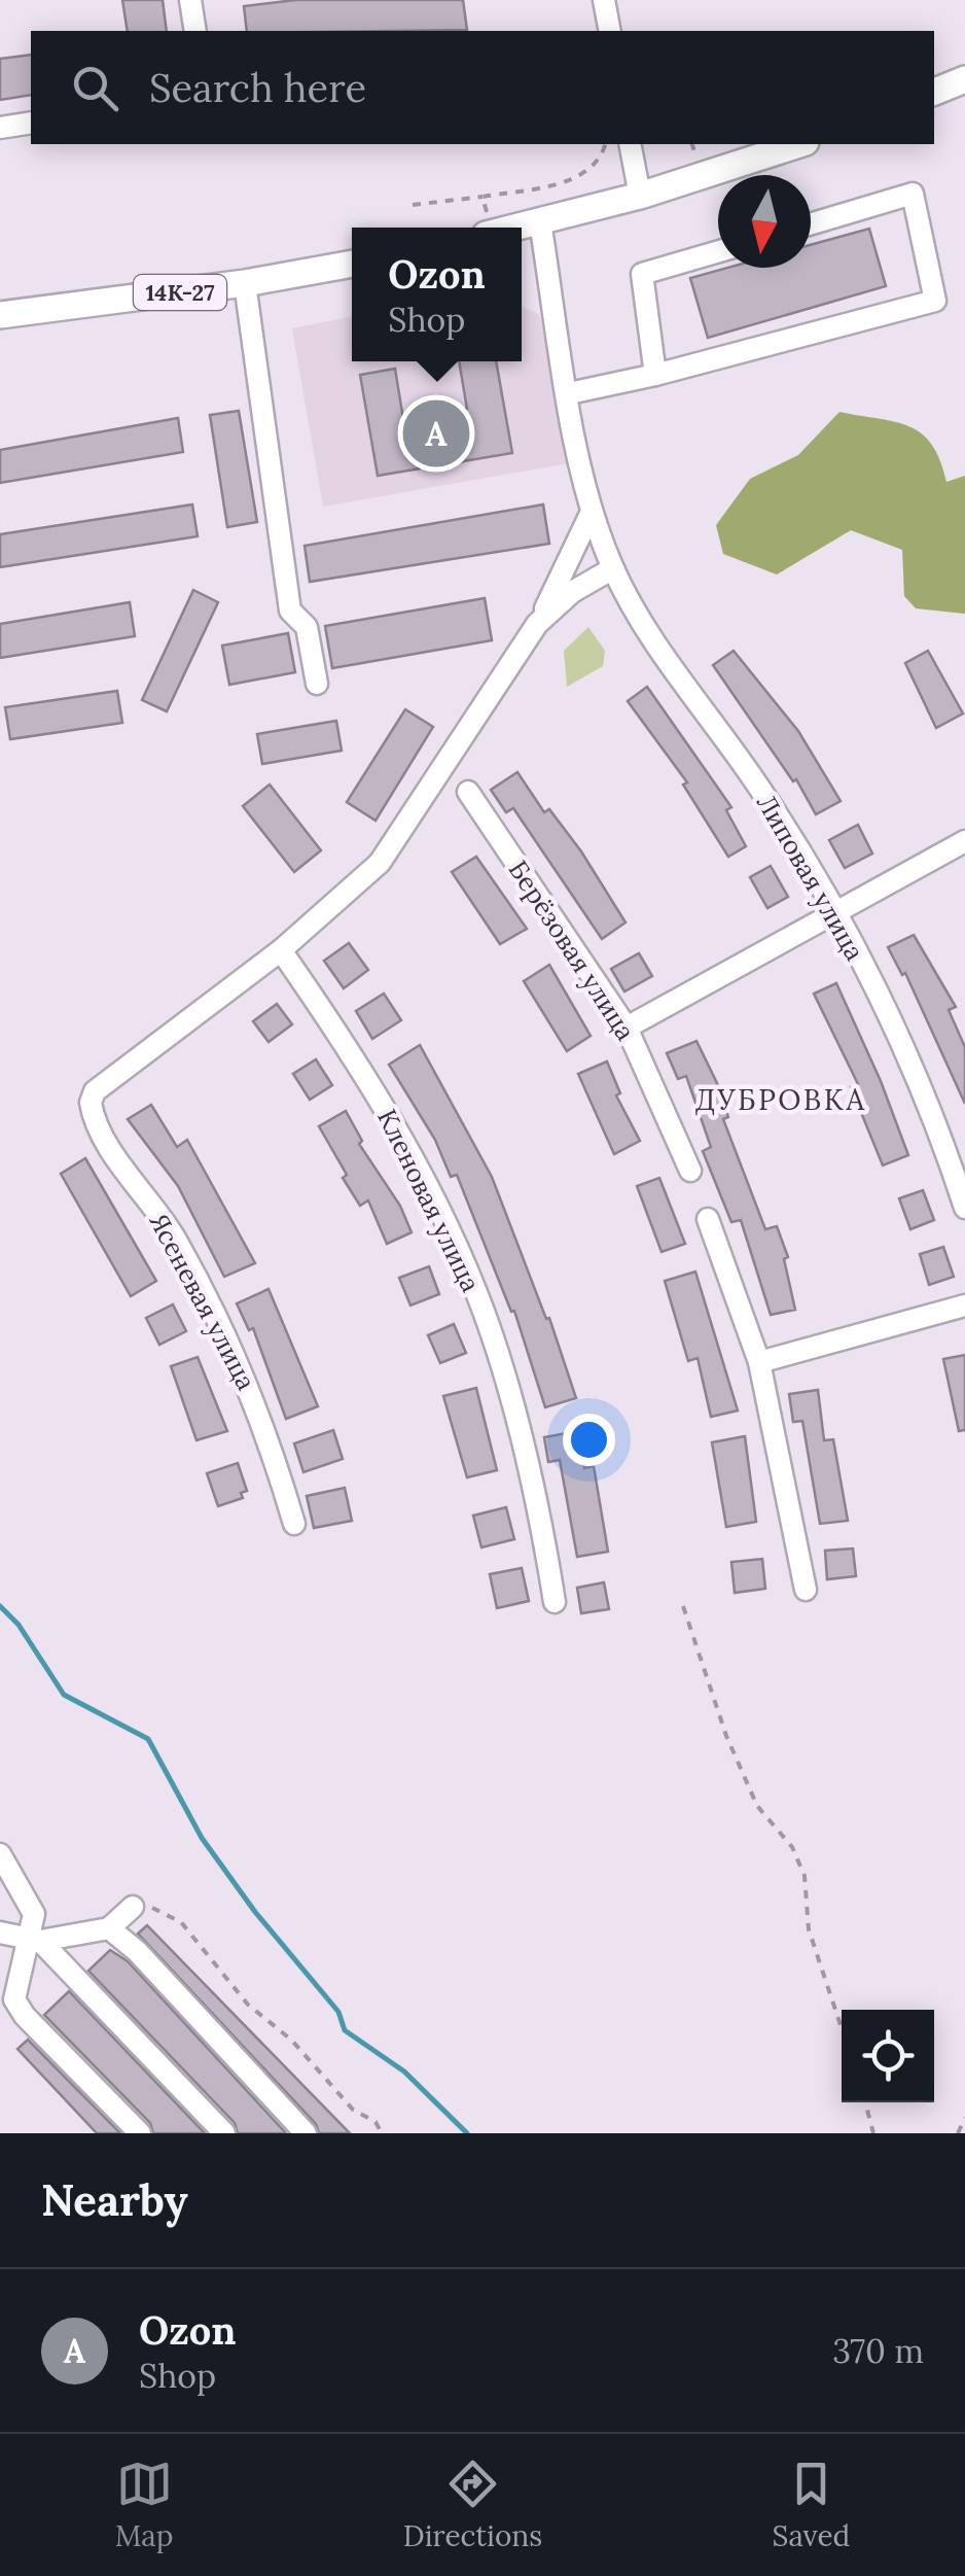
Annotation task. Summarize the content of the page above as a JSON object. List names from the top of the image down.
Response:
{
  "streets": {
    "main road": ["14К-27"],
    "street": [
      "Липовая улица",
      "Берёзовая улица",
      "Кленовая улица",
      "Ясеневая улица"
    ]
  },
  "crossings": [
    ["Кленовая улица", "Ясеневая улица"]
  ],
  "districts": ["ДУБРОВКА"],
  "north": "bottom",
  "page": {
    "search": "Search here",
    "popup": ["Ozon", "Shop"],
    "pins": "A",
    "heading": "Nearby",
    "list": [
      {
        "mark": "A",
        "name": "Ozon",
        "note": "Shop",
        "value": "370 m"
      }
    ],
    "nav": ["Map", "Directions", "Saved"]
  }
}
